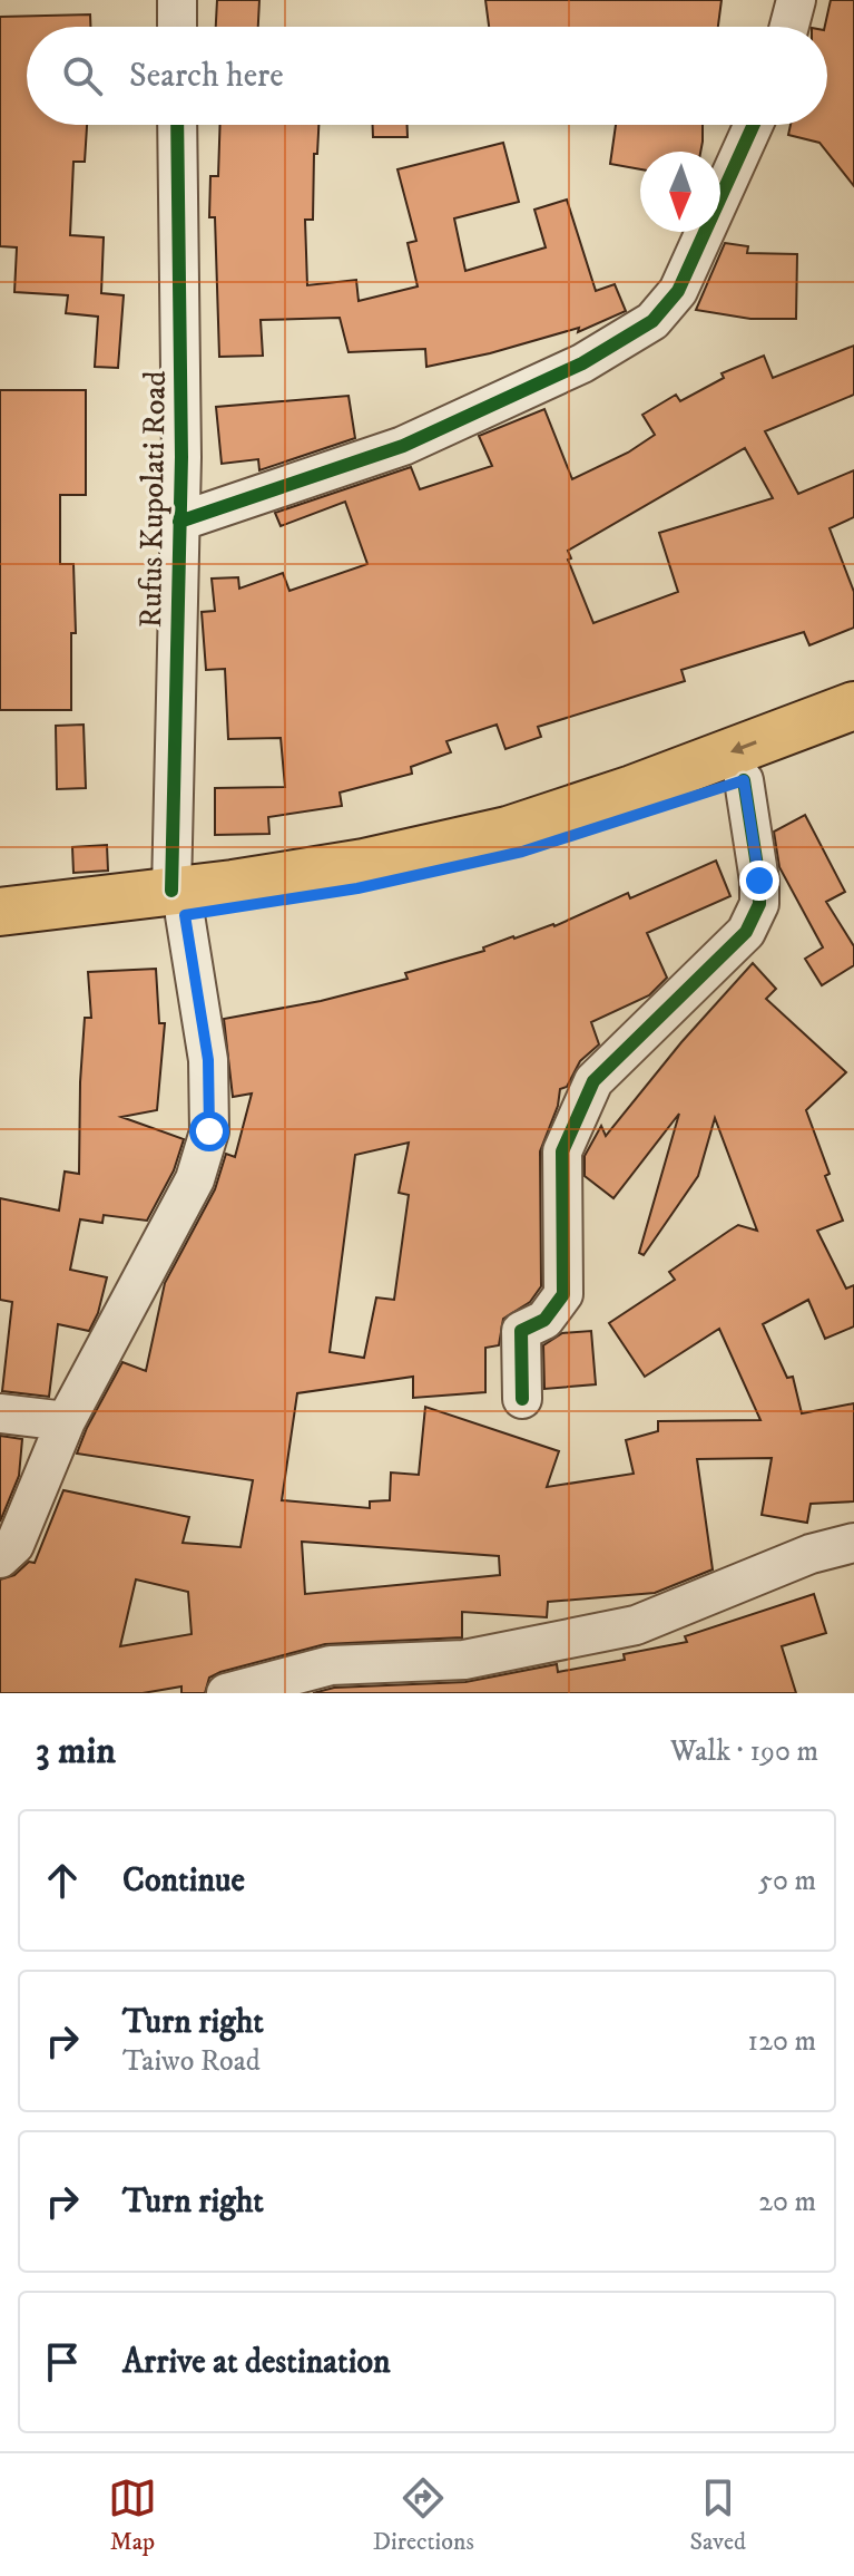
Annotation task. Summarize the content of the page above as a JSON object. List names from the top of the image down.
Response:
{
  "streets": {
    "street": ["Rufus Kupolati Road"]
  },
  "north": "bottom",
  "page": {
    "search": "Search here",
    "heading": ["3 min", "Walk · 190 m"],
    "list": [
      ["Continue", "50 m"],
      ["Turn right", "Taiwo Road", "120 m"],
      ["Turn right", "20 m"],
      "Arrive at destination"
    ],
    "nav": ["Map", "Directions", "Saved"]
  }
}
